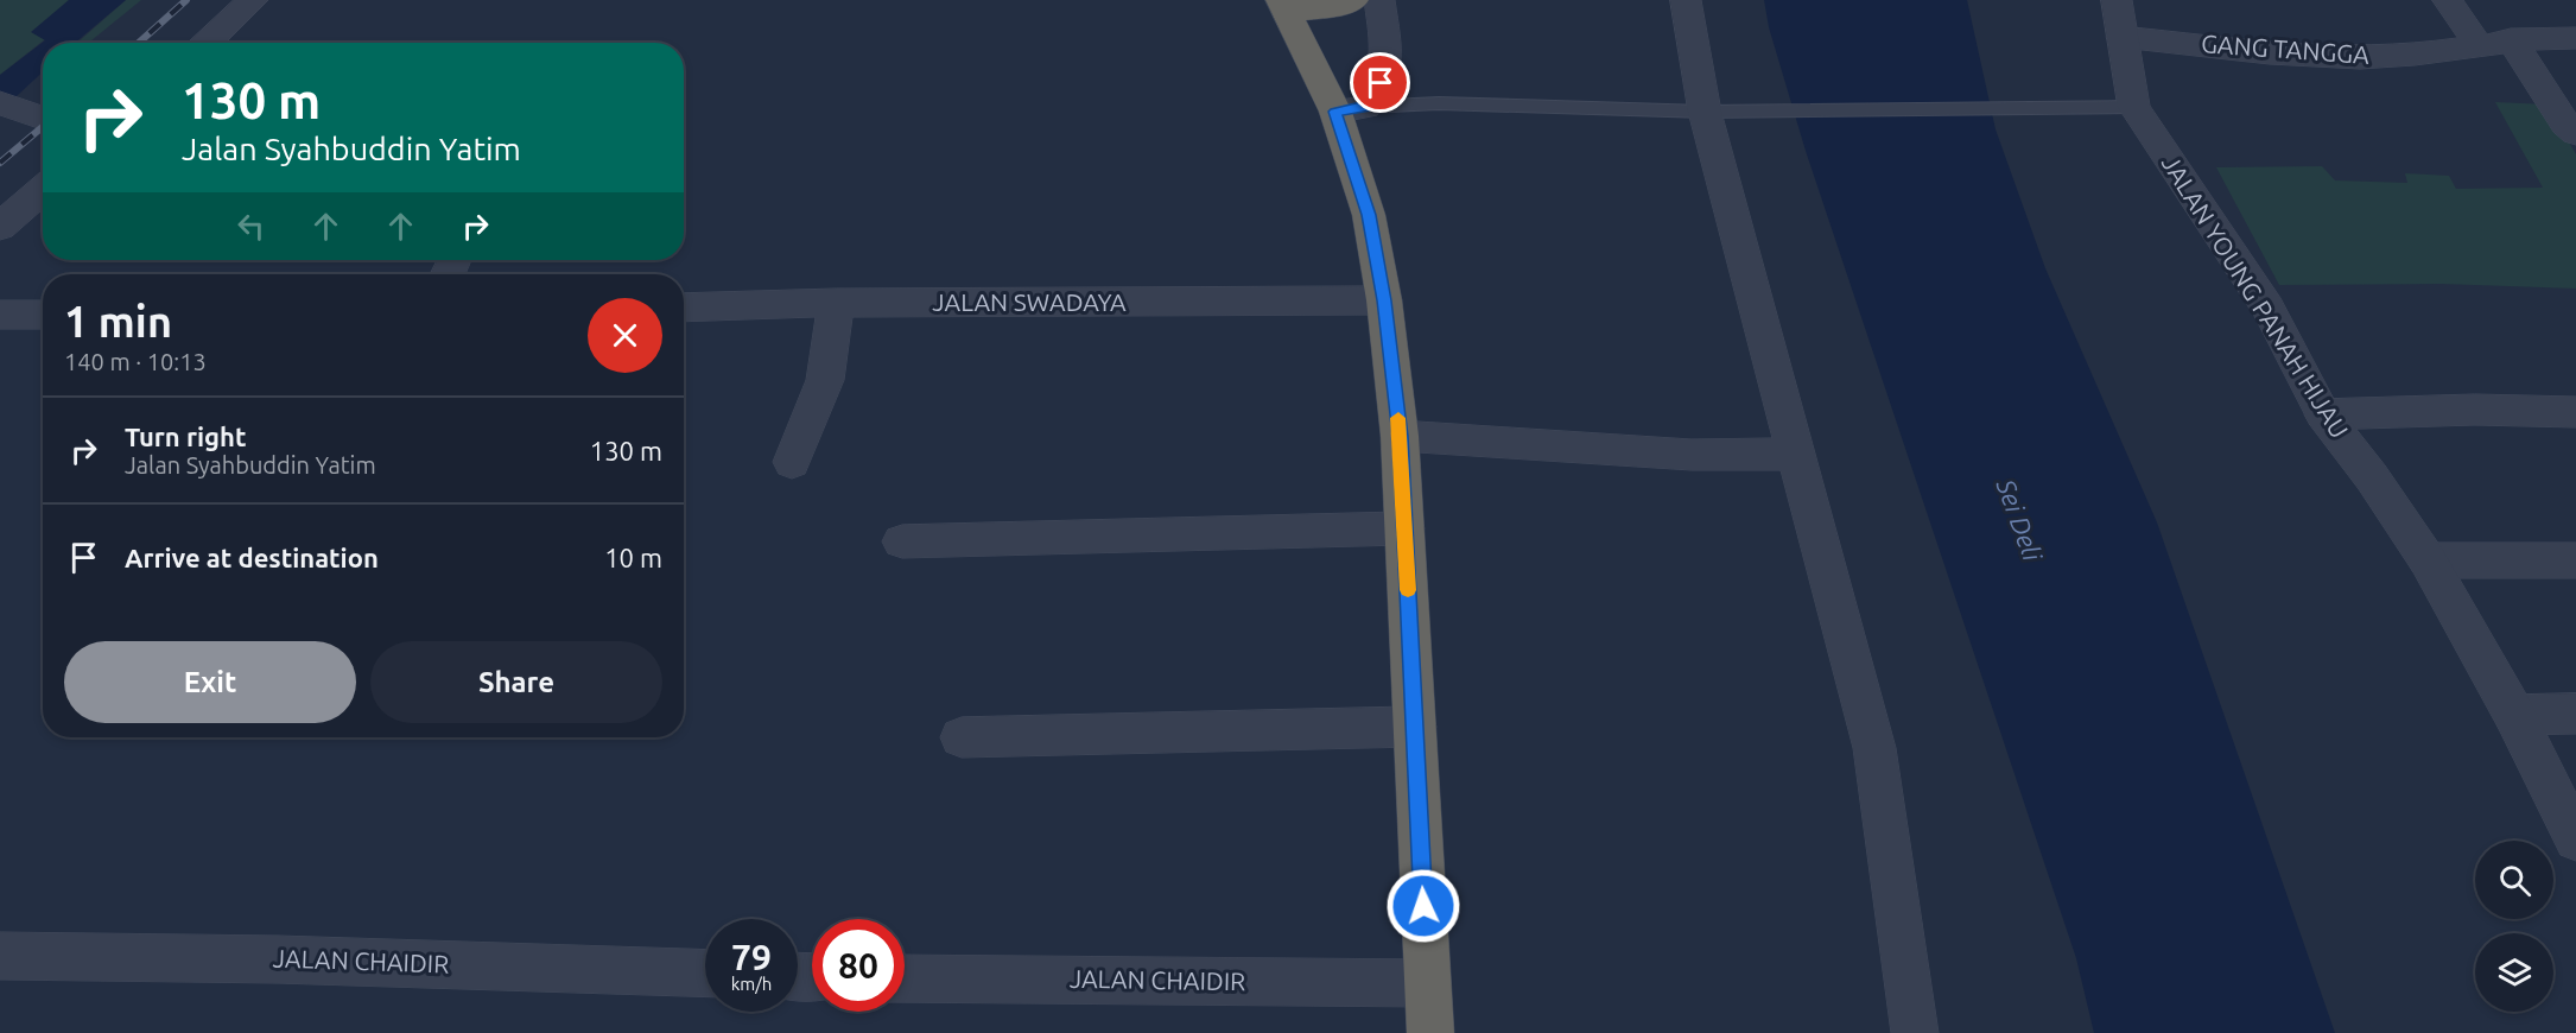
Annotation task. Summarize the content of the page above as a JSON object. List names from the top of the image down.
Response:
{
  "streets": {
    "street": [
      "GANG TANGGA",
      "JALAN YOUNG PANAH HIJAU",
      "JALAN SWADAYA",
      "JALAN CHAIDIR"
    ]
  },
  "crossings": [
    ["GANG TANGGA", "JALAN YOUNG PANAH HIJAU"]
  ],
  "water": ["Sei Deli"],
  "page": {
    "turn": ["130 m", "Jalan Syahbuddin Yatim"],
    "heading": ["1 min", "140 m · 10:13"],
    "list": [
      {
        "name": "Turn right",
        "note": "Jalan Syahbuddin Yatim",
        "value": "130 m"
      },
      {
        "name": "Arrive at destination",
        "value": "10 m"
      }
    ],
    "buttons": ["Exit", "Share"],
    "speed": "79 km/h",
    "limit": "80"
  }
}
